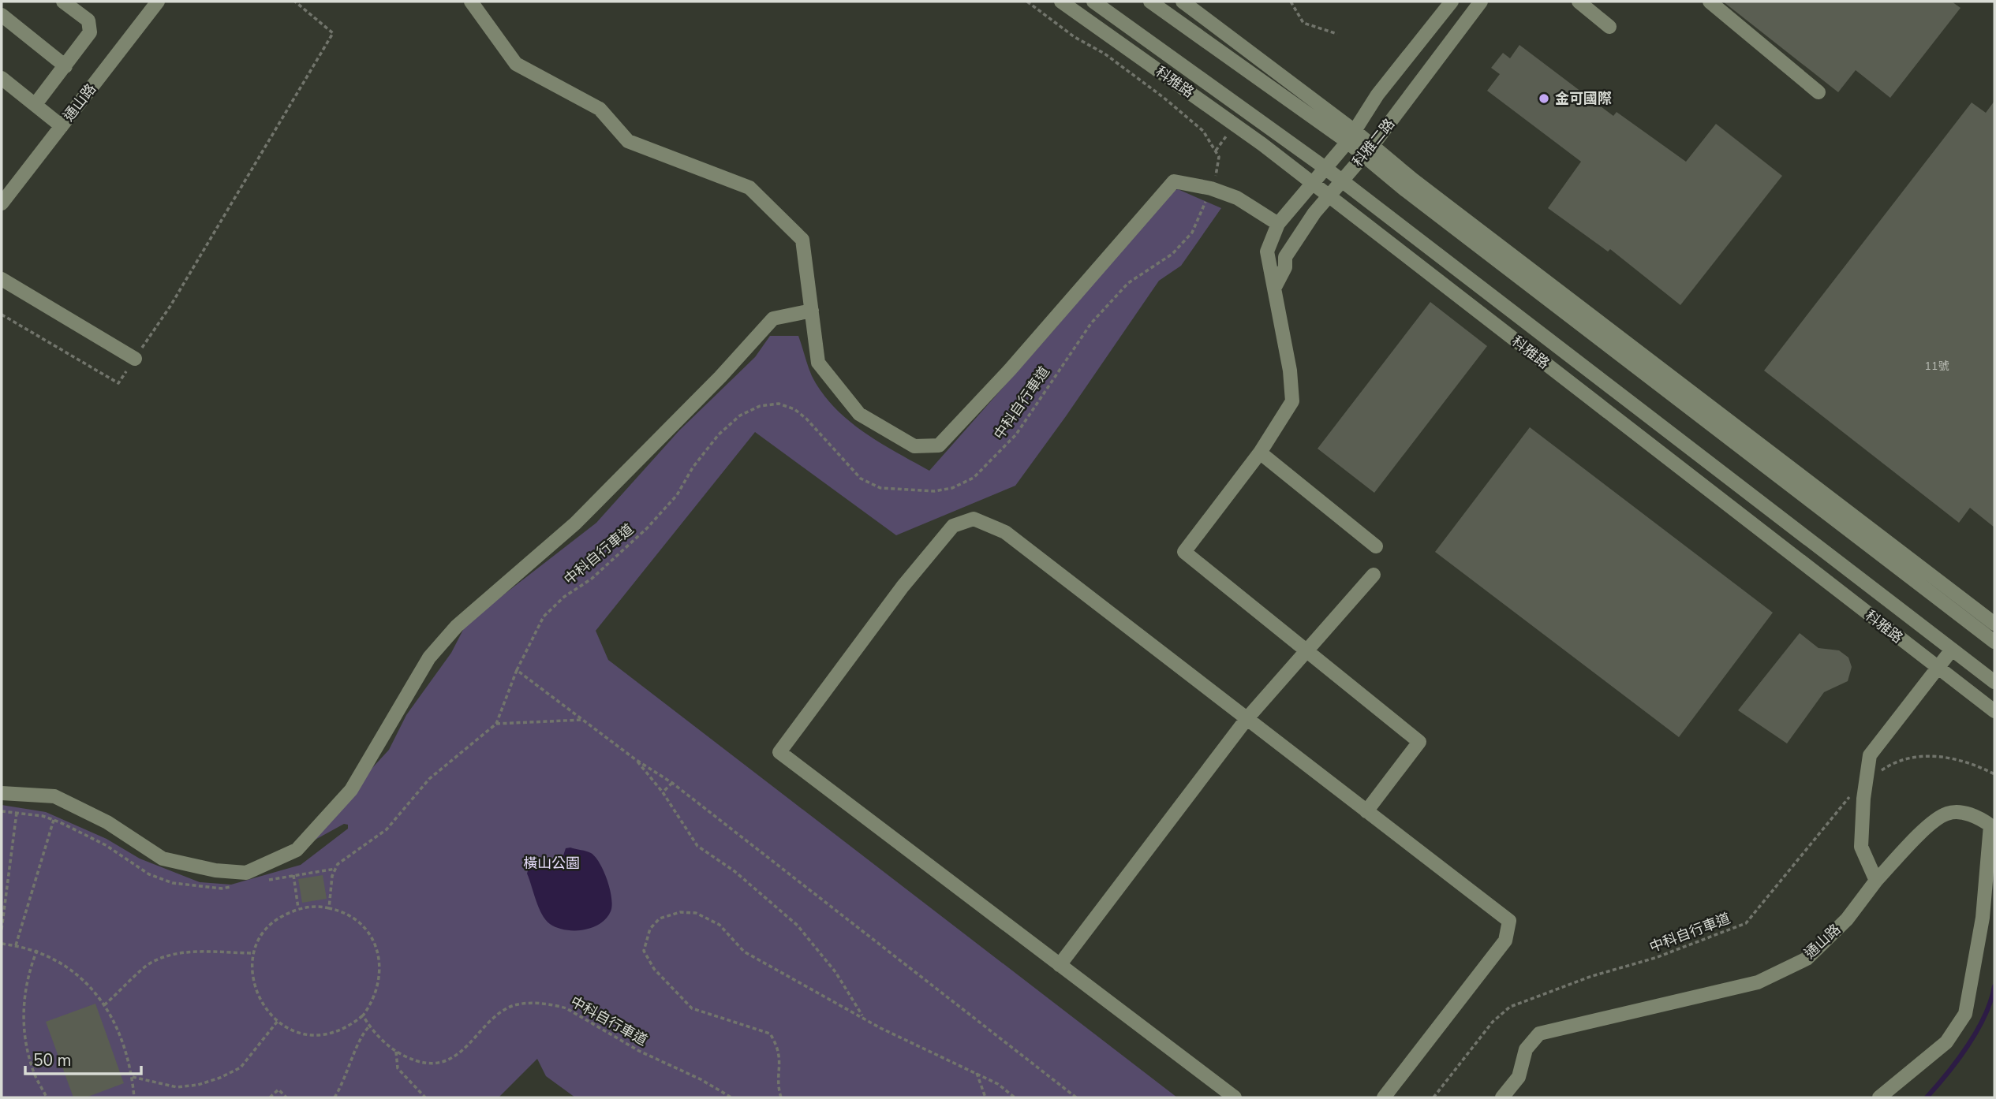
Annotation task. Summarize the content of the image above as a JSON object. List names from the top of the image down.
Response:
{
  "streets": {
    "street": ["科雅路", "通山路", "科雅二路"],
    "path": ["中科自行車道"]
  },
  "crossings": [
    ["科雅路", "科雅二路"]
  ],
  "parks": ["橫山公園"],
  "places": ["金可國際"],
  "house_numbers": ["11號"],
  "scale_bar": "50 m"
}
